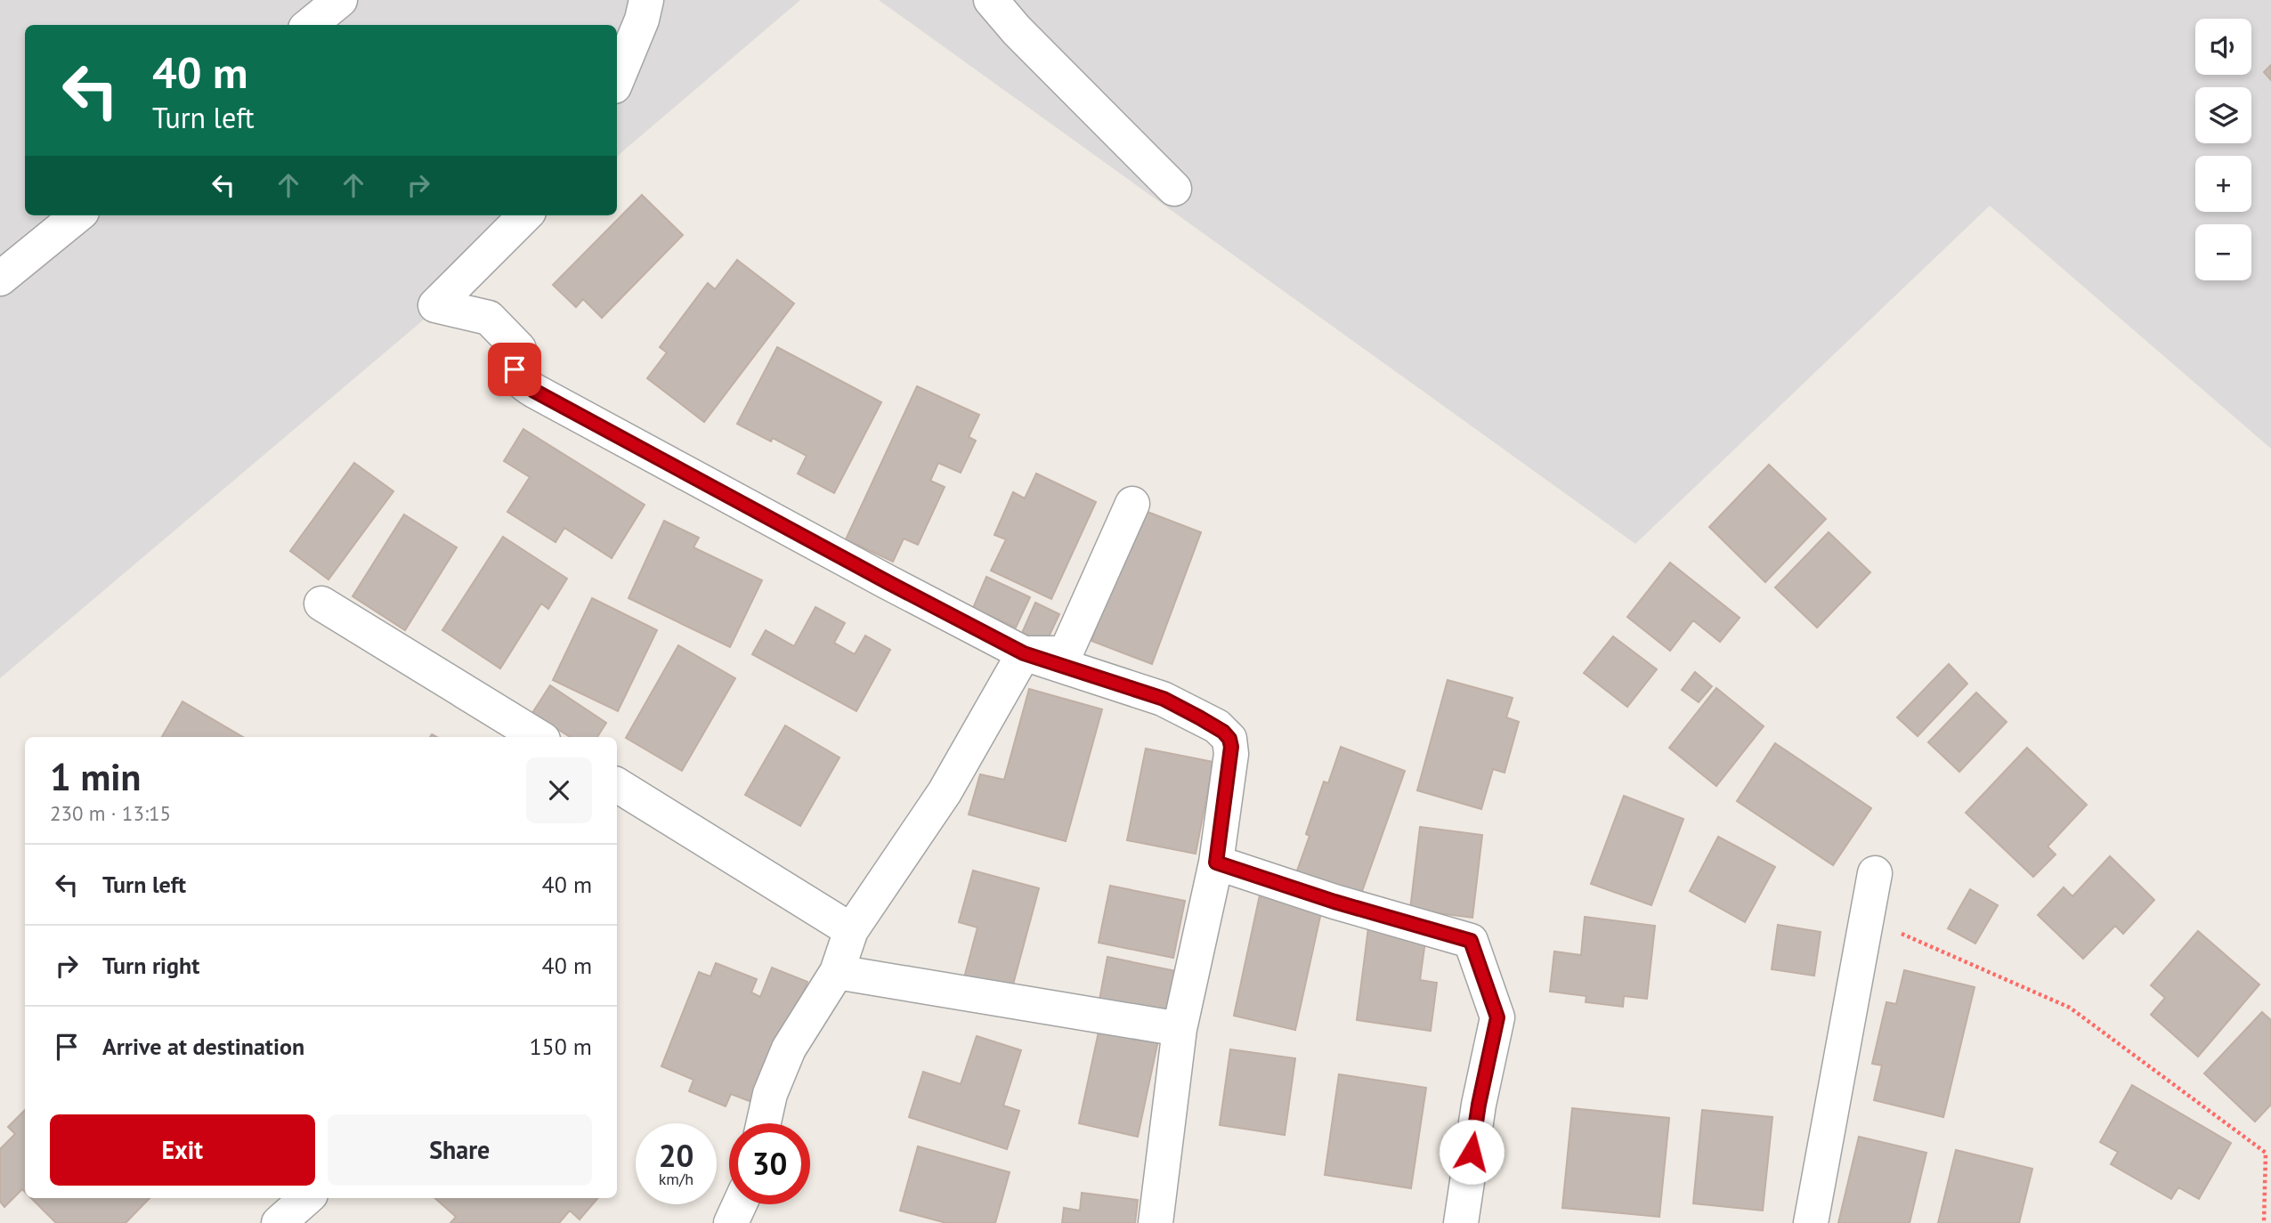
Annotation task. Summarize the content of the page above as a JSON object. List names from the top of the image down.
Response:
{
  "page": {
    "map_buttons": ["+", "−"],
    "turn": ["40 m", "Turn left"],
    "heading": ["1 min", "230 m · 13:15"],
    "list": [
      {
        "name": "Turn left",
        "value": "40 m"
      },
      {
        "name": "Turn right",
        "value": "40 m"
      },
      {
        "name": "Arrive at destination",
        "value": "150 m"
      }
    ],
    "buttons": ["Exit", "Share"],
    "speed": "20 km/h",
    "limit": "30"
  }
}
